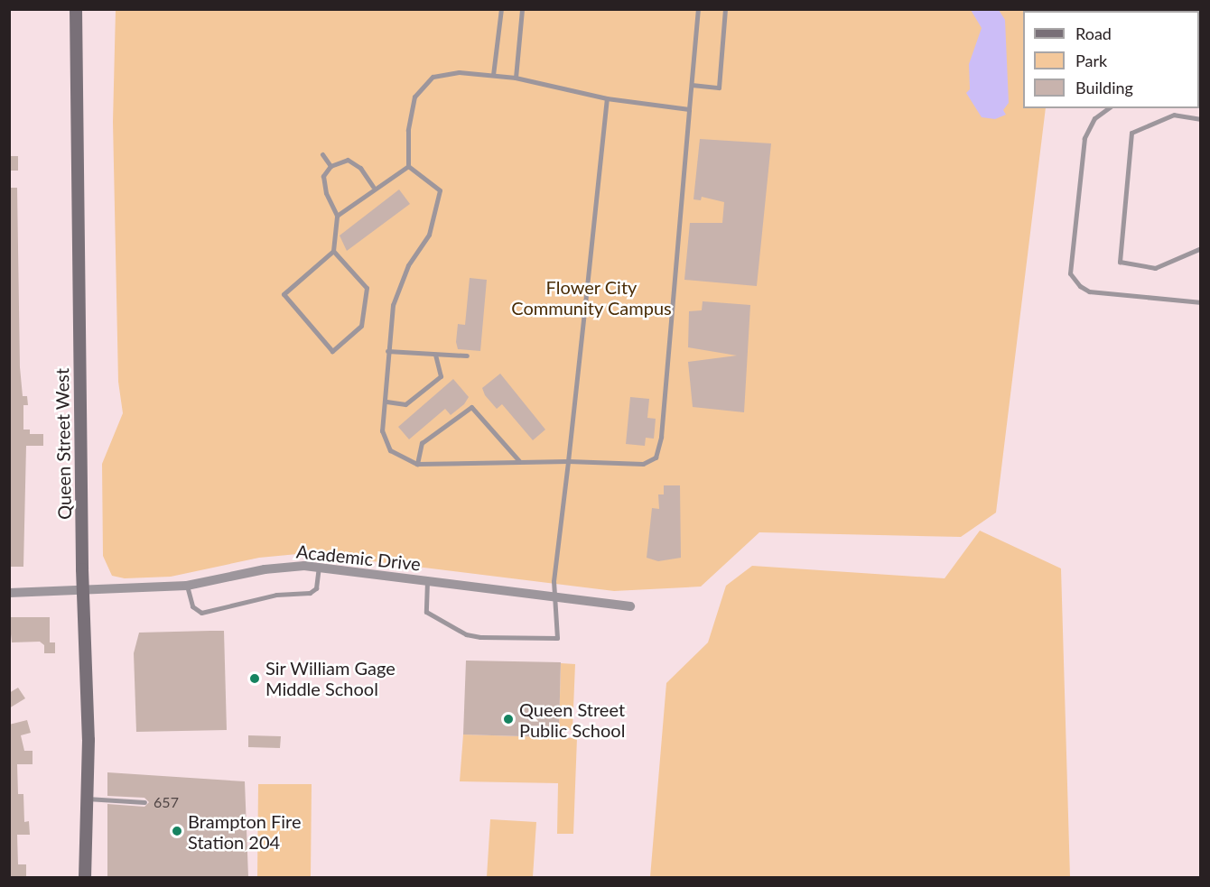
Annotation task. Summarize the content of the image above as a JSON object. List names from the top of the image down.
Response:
{
  "streets": {
    "main road": ["Queen Street West"],
    "street": ["Academic Drive"]
  },
  "crossings": [
    ["Queen Street West", "Academic Drive"]
  ],
  "parks": ["Flower City Community Campus"],
  "places": ["Sir William Gage Middle School", "Queen Street Public School", "Brampton Fire Station 204"],
  "house_numbers": ["657"],
  "legend": ["Road", "Park", "Building"]
}
